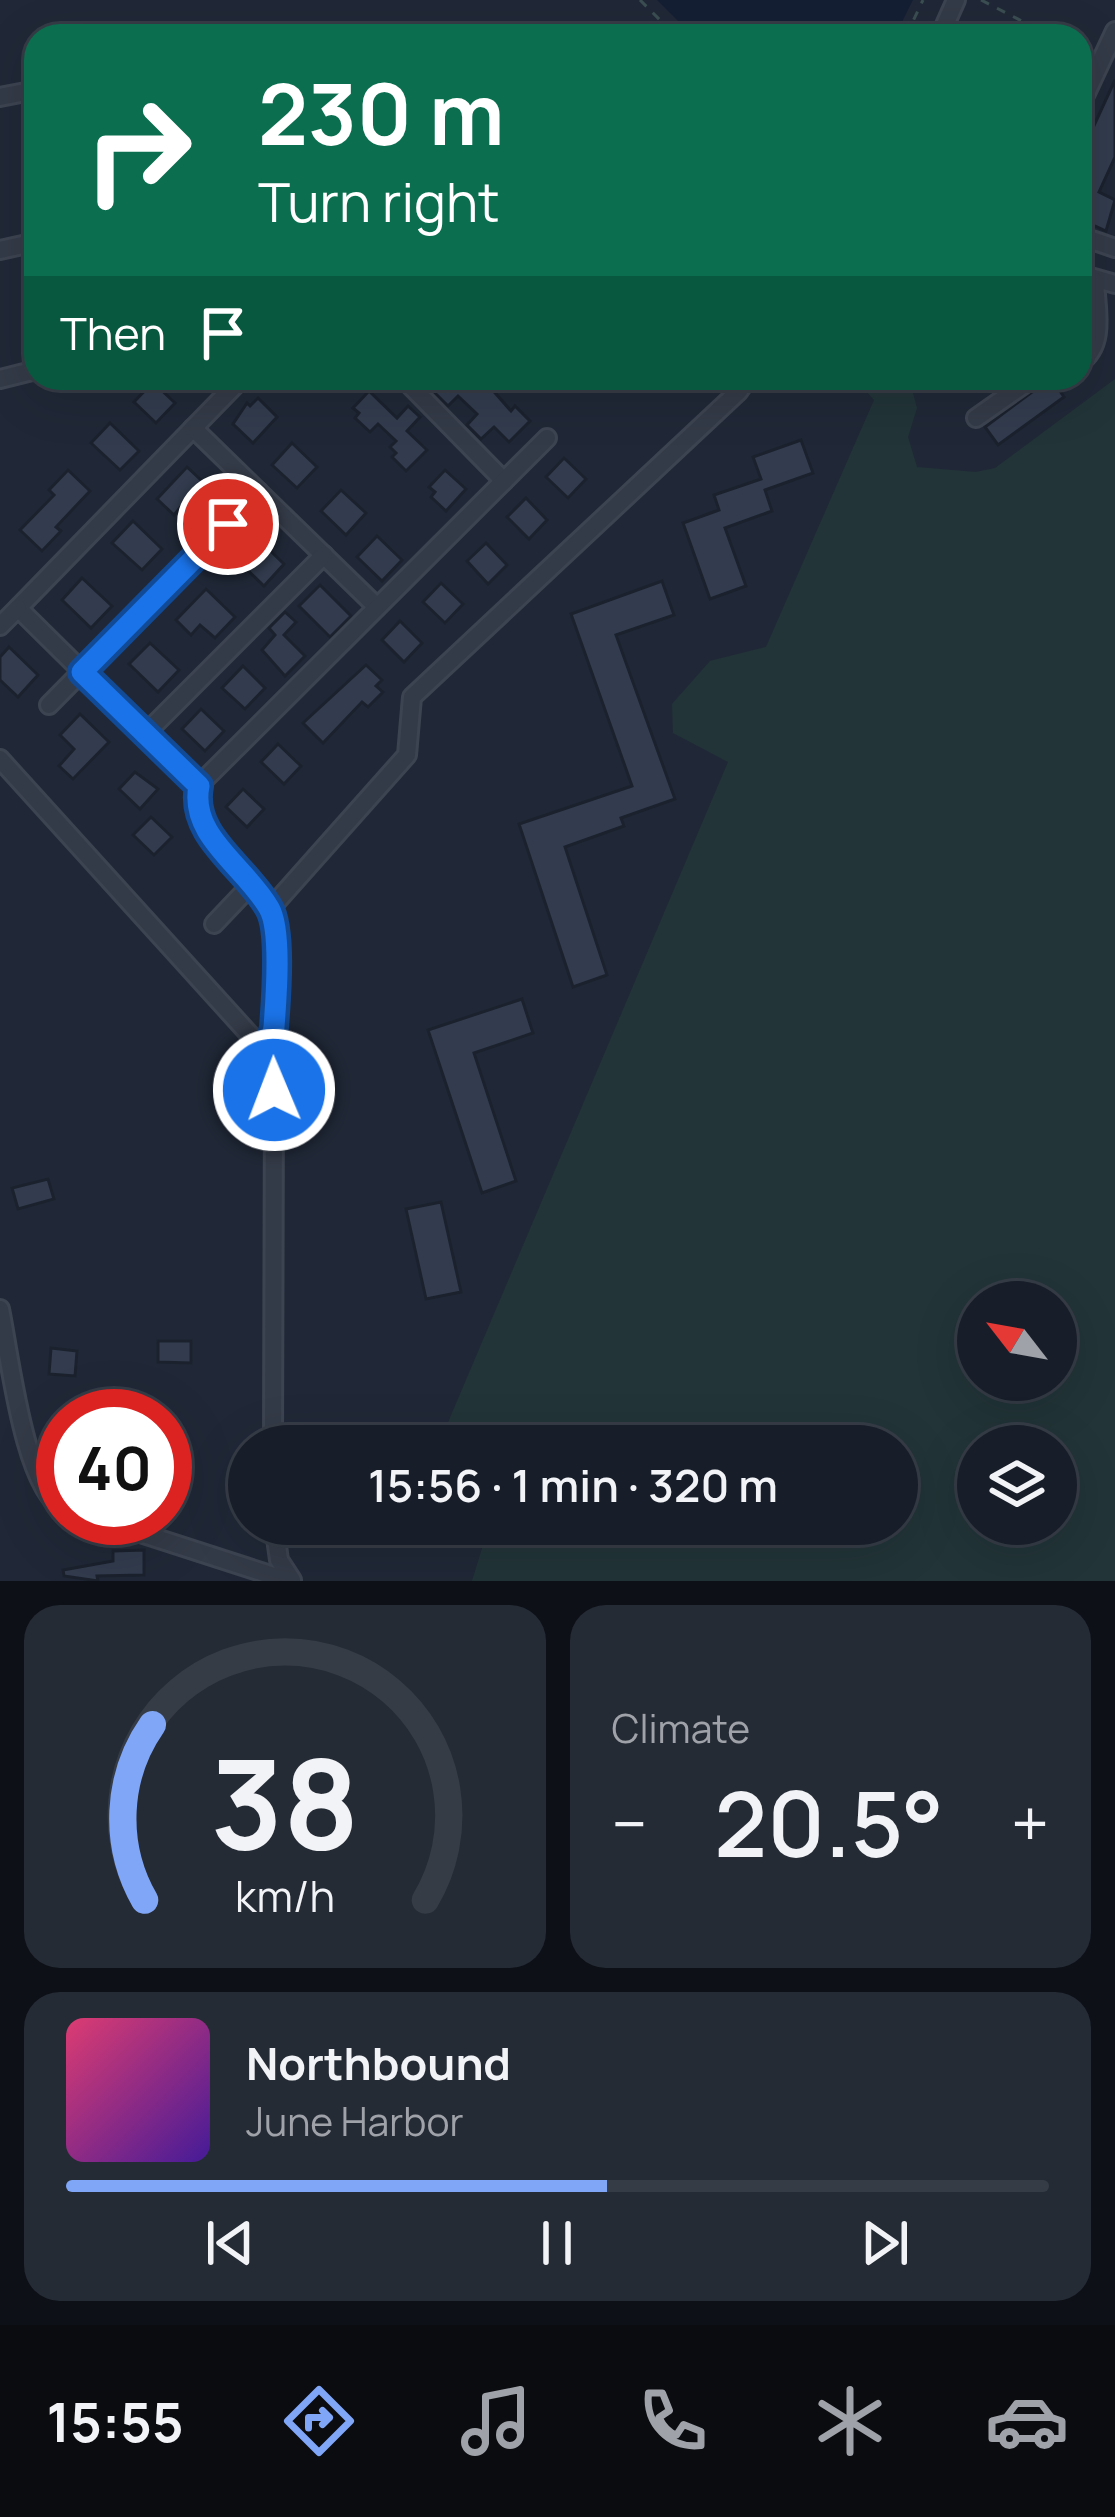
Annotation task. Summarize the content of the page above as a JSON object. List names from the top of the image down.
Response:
{
  "north": "top left",
  "page": {
    "turn": ["230 m", "Turn right"],
    "then": "Then",
    "limit": "40",
    "trip": "15:56 · 1 min · 320 m",
    "tile": "Climate",
    "heat": ["−", "20.5°", "+"],
    "song": ["Northbound", "June Harbor"],
    "tabs": "15:55",
    "gauge": ["38", "km/h"]
  }
}
